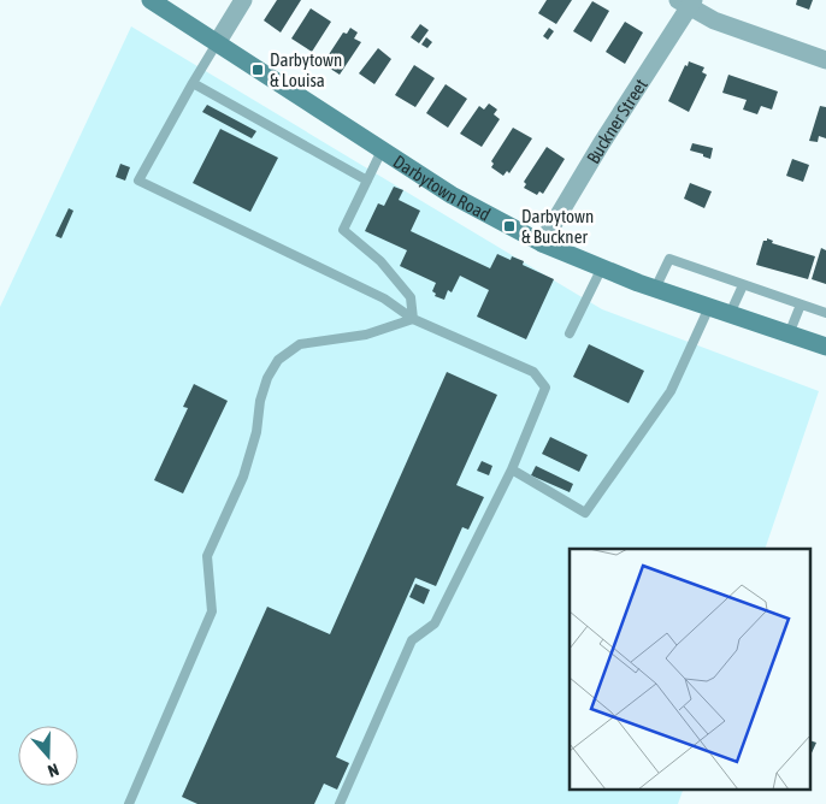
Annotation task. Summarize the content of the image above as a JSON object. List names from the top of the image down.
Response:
{
  "streets": {
    "main road": ["Darbytown Road"],
    "street": ["Buckner Street"]
  },
  "crossings": [
    ["Buckner Street", "Darbytown Road"]
  ],
  "places": {
    "transit": ["Darbytown & Louisa", "Darbytown & Buckner"]
  },
  "north": "bottom"
}
